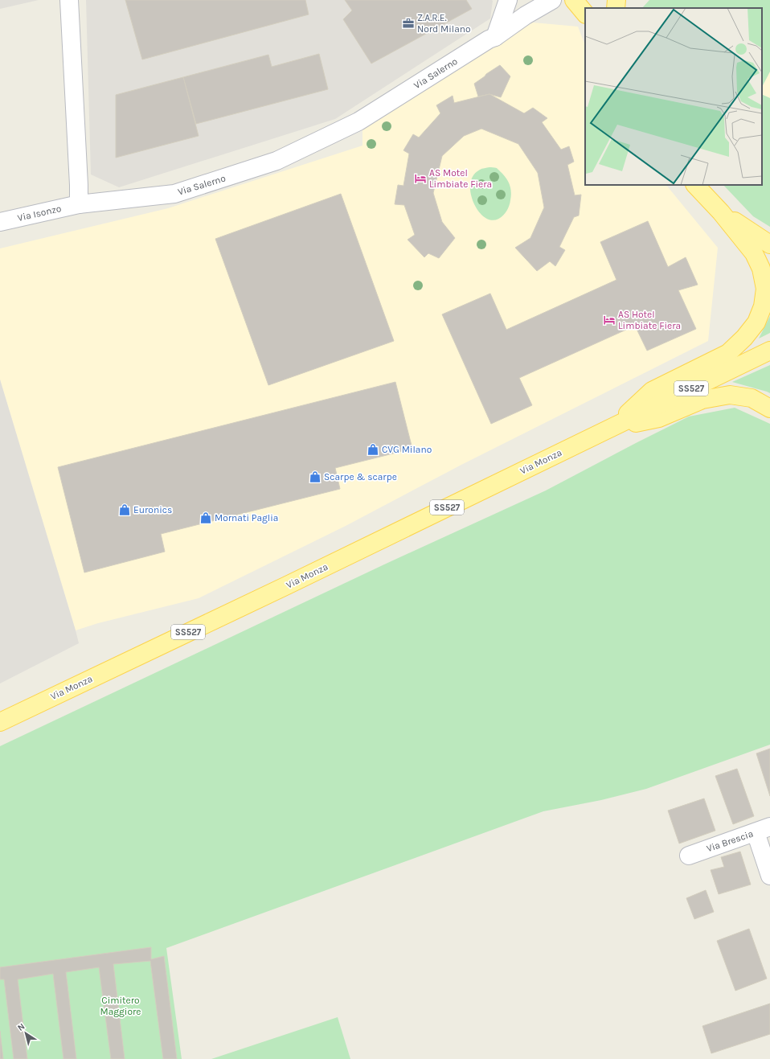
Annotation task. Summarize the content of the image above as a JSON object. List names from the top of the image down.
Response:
{
  "streets": {
    "main road": ["SS527", "Via Monza"],
    "street": ["Via Salerno", "Via Isonzo", "Via Brescia"]
  },
  "crossings": [
    ["Via Salerno", "Via Isonzo"],
    ["SS527", "Via Monza"]
  ],
  "parks": ["Cimitero Maggiore"],
  "places": {
    "office": ["Z.A.R.E. Nord Milano"],
    "hotel": ["AS Motel Limbiate Fiera", "AS Hotel Limbiate Fiera"],
    "shop": [
      "CVG Milano",
      "Scarpe & scarpe",
      "Euronics",
      "Mornati Paglia"
    ]
  },
  "north": "top left"
}
